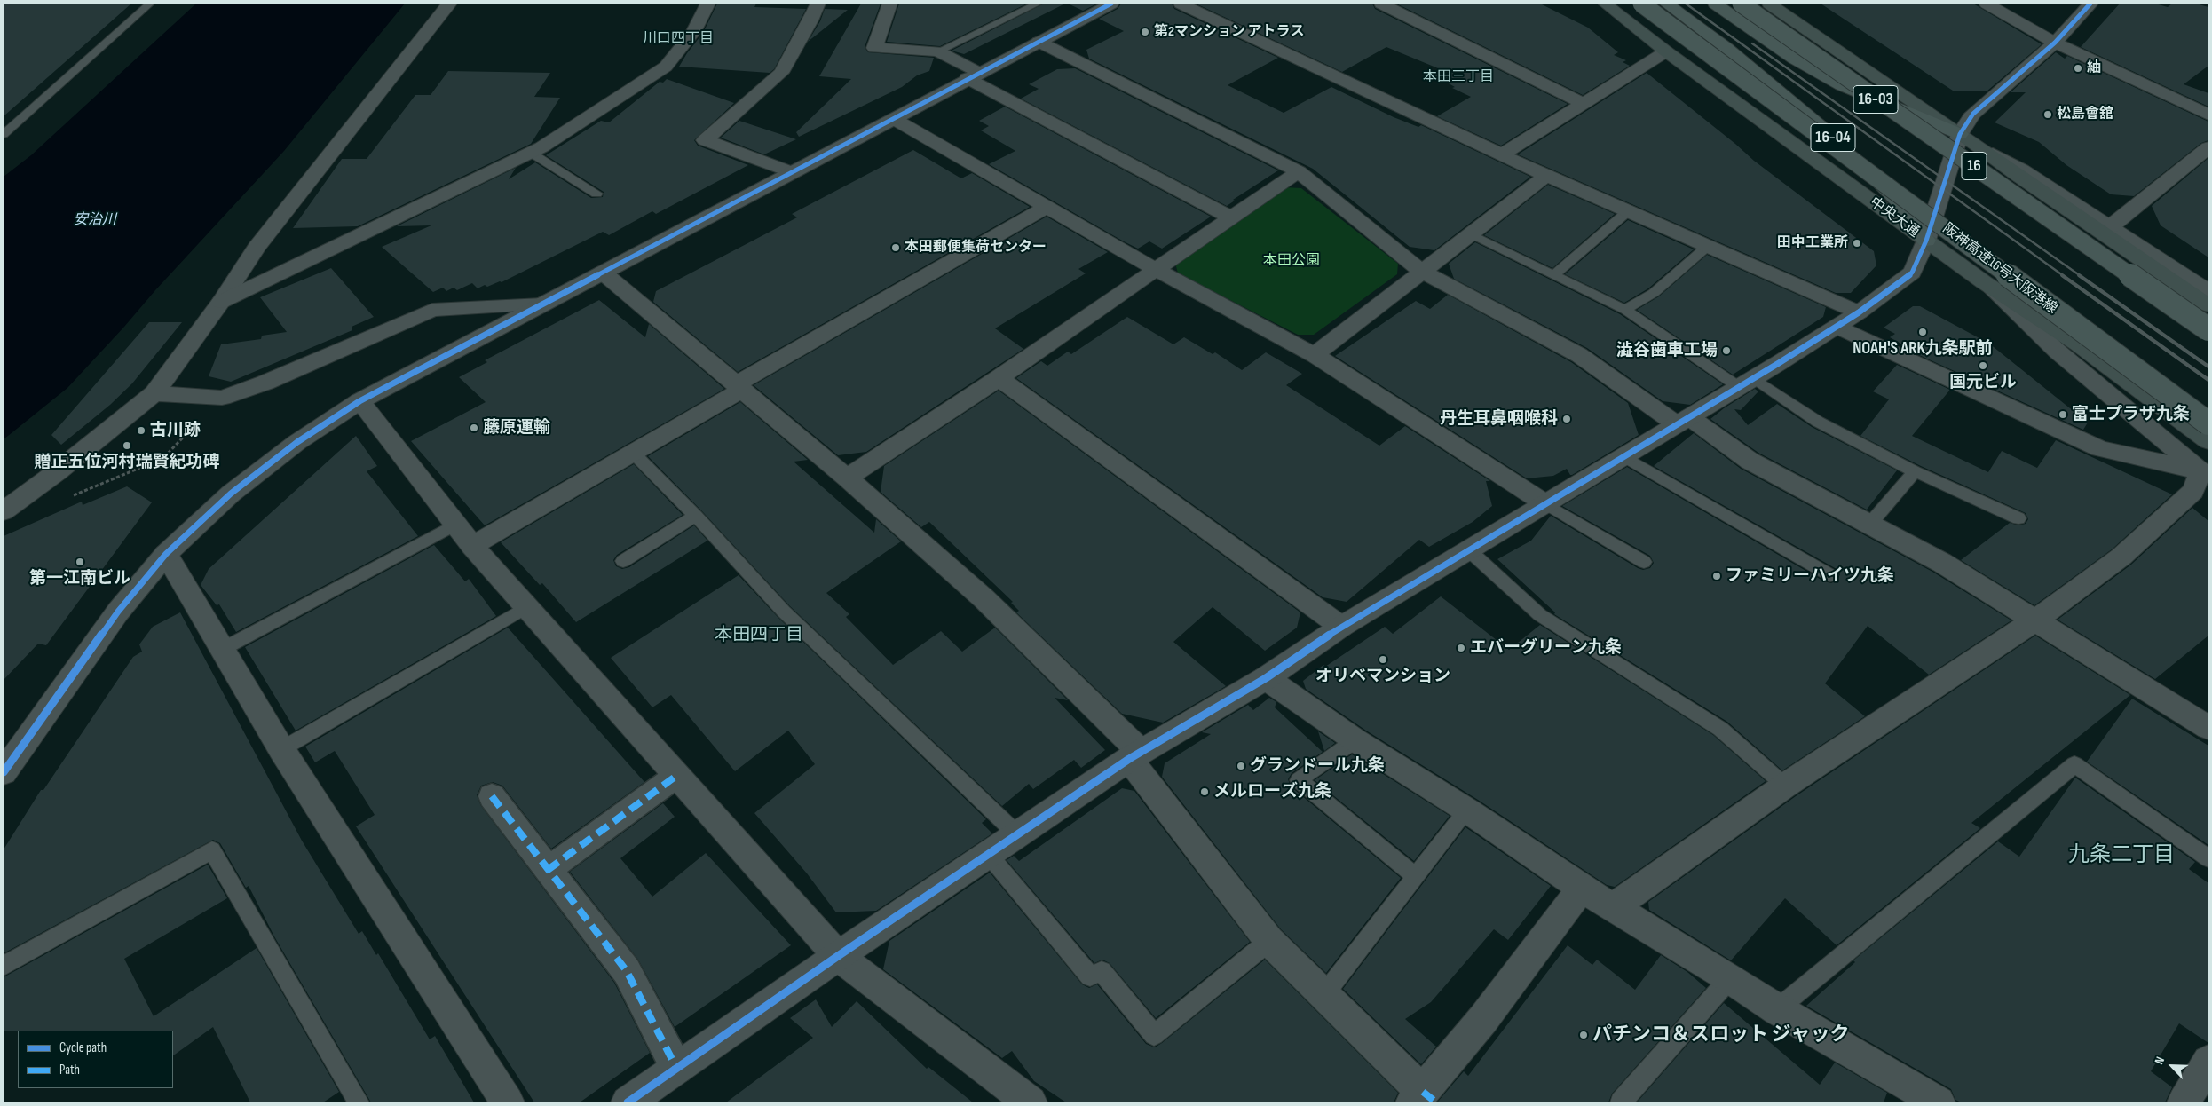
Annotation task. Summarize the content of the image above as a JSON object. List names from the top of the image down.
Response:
{
  "streets": {
    "highway": [
      "16-03",
      "16-04",
      "16",
      "阪神高速16号大阪港線"
    ],
    "main road": ["中央大通"]
  },
  "crossings": [
    ["16-04", "中央大通"]
  ],
  "districts": [
    "川口四丁目",
    "本田三丁目",
    "本田四丁目",
    "九条二丁目"
  ],
  "water": ["安治川"],
  "parks": ["本田公園"],
  "places": [
    "第2マンション アトラス",
    "紬",
    "松島會舘",
    "田中工業所",
    "本田郵便集荷センター",
    "NOAH'S ARK九条駅前",
    "澁谷歯車工場",
    "国元ビル",
    "富士プラザ九条",
    "丹生耳鼻咽喉科",
    "藤原運輸",
    "古川跡",
    "贈正五位河村瑞賢紀功碑",
    "第一江南ビル",
    "ファミリーハイツ九条",
    "エバーグリーン九条",
    "オリベマンション",
    "グランドール九条",
    "メルローズ九条",
    "パチンコ＆スロット ジャック"
  ],
  "legend": ["Cycle path", "Path"],
  "north": "top left"
}
